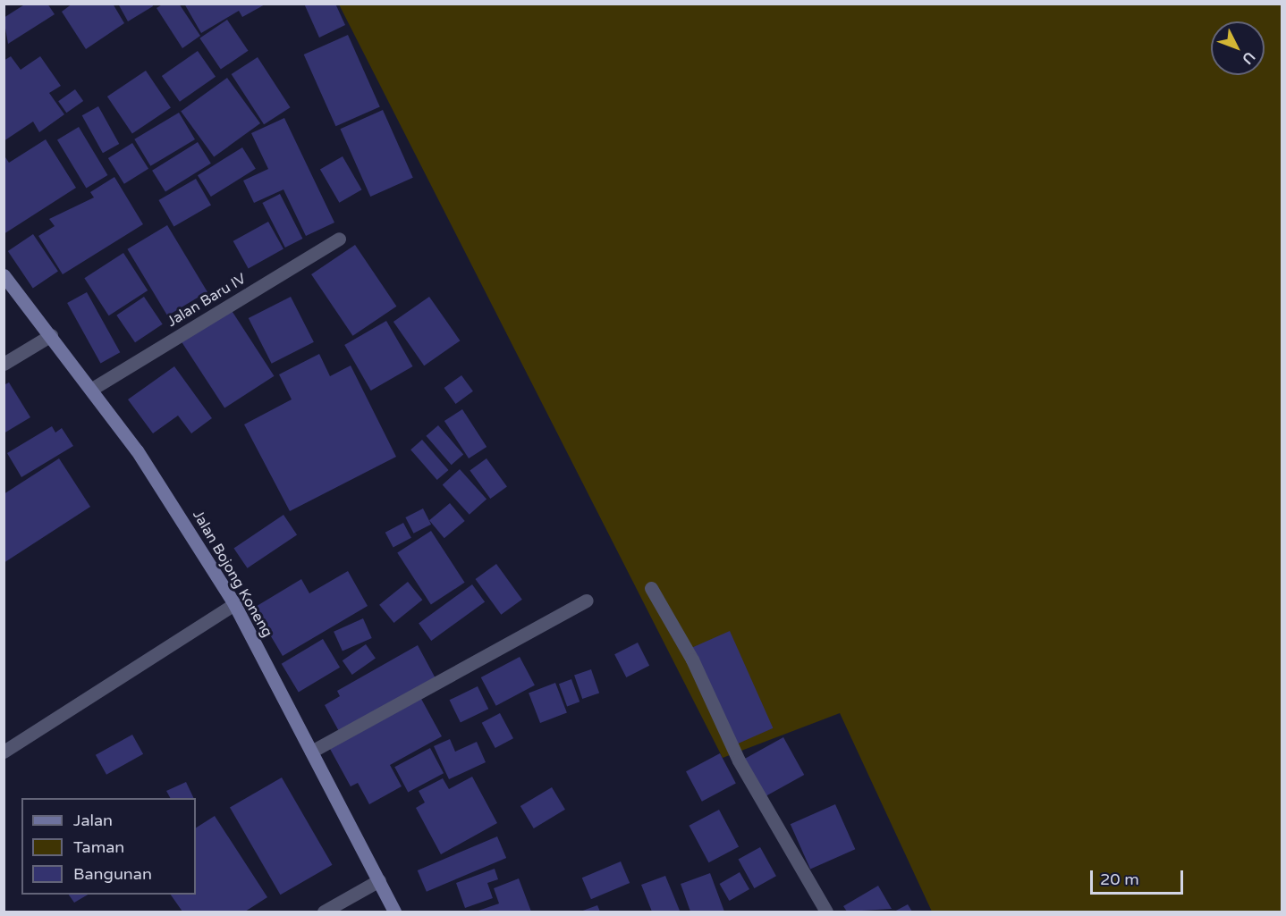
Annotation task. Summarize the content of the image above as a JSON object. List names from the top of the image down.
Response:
{
  "streets": {
    "street": ["Jalan Baru IV", "Jalan Bojong Koneng"]
  },
  "crossings": [
    ["Jalan Baru IV", "Jalan Bojong Koneng"]
  ],
  "legend": ["Jalan", "Taman", "Bangunan"],
  "scale_bar": "20 m",
  "north": "bottom right"
}
